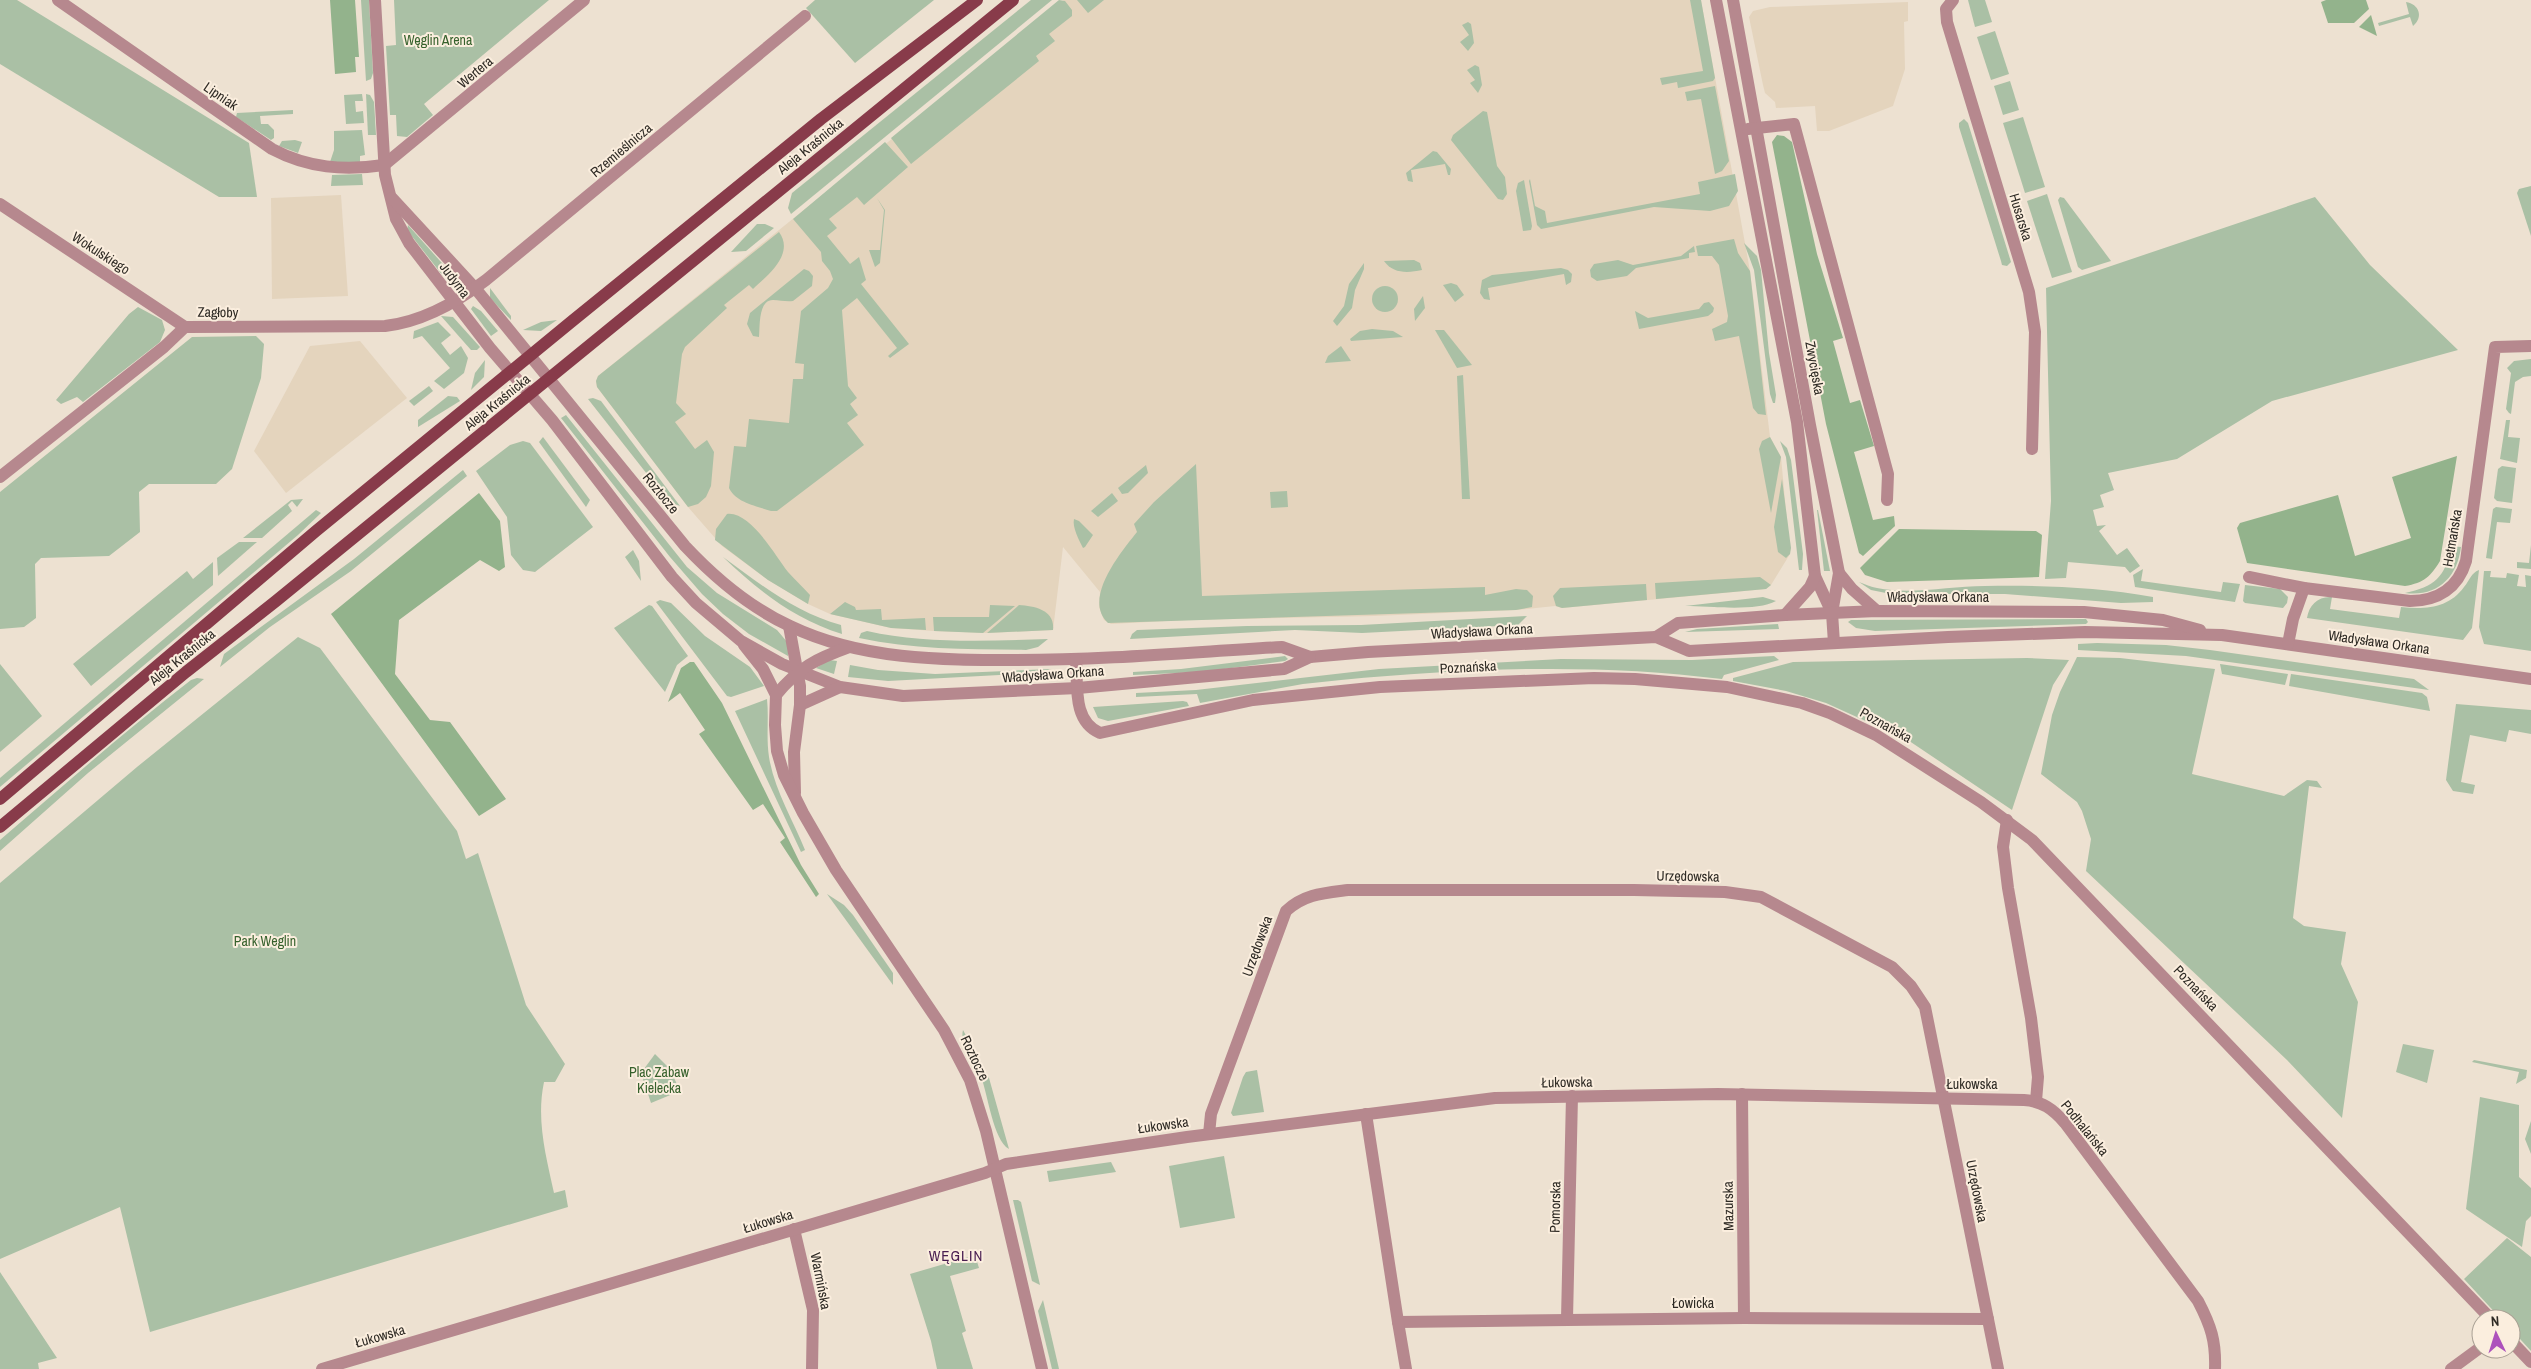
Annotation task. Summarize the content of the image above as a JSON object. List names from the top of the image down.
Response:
{
  "streets": {
    "main road": ["Aleja Kraśnicka"],
    "street": [
      "Wertera",
      "Lipniak",
      "Rzemieślnicza",
      "Husarska",
      "Wokulskiego",
      "Judyma",
      "Zagłoby",
      "Zwycięska",
      "Roztocze",
      "Hetmańska",
      "Władysława Orkana",
      "Poznańska",
      "Urzędowska",
      "Łukowska",
      "Podhalańska",
      "Mazurska",
      "Pomorska",
      "Warmińska",
      "Łowicka"
    ]
  },
  "crossings": [
    ["Wertera", "Lipniak"],
    ["Wertera", "Judyma"],
    ["Lipniak", "Judyma"],
    ["Aleja Kraśnicka", "Judyma"],
    ["Aleja Kraśnicka", "Roztocze"],
    ["Rzemieślnicza", "Judyma"],
    ["Rzemieślnicza", "Zagłoby"],
    ["Wokulskiego", "Zagłoby"],
    ["Judyma", "Zagłoby"],
    ["Judyma", "Roztocze"],
    ["Zwycięska", "Władysława Orkana"],
    ["Roztocze", "Władysława Orkana"],
    ["Roztocze", "Łukowska"],
    ["Władysława Orkana", "Poznańska"],
    ["Urzędowska", "Łukowska"],
    ["Urzędowska", "Łowicka"],
    ["Łukowska", "Podhalańska"],
    ["Łukowska", "Mazurska"],
    ["Łukowska", "Pomorska"],
    ["Łukowska", "Warmińska"],
    ["Mazurska", "Łowicka"],
    ["Pomorska", "Łowicka"]
  ],
  "districts": ["WĘGLIN"],
  "parks": ["Węglin Arena", "Park Weglin", "Plac Zabaw Kielecka"],
  "north": "top"
}
